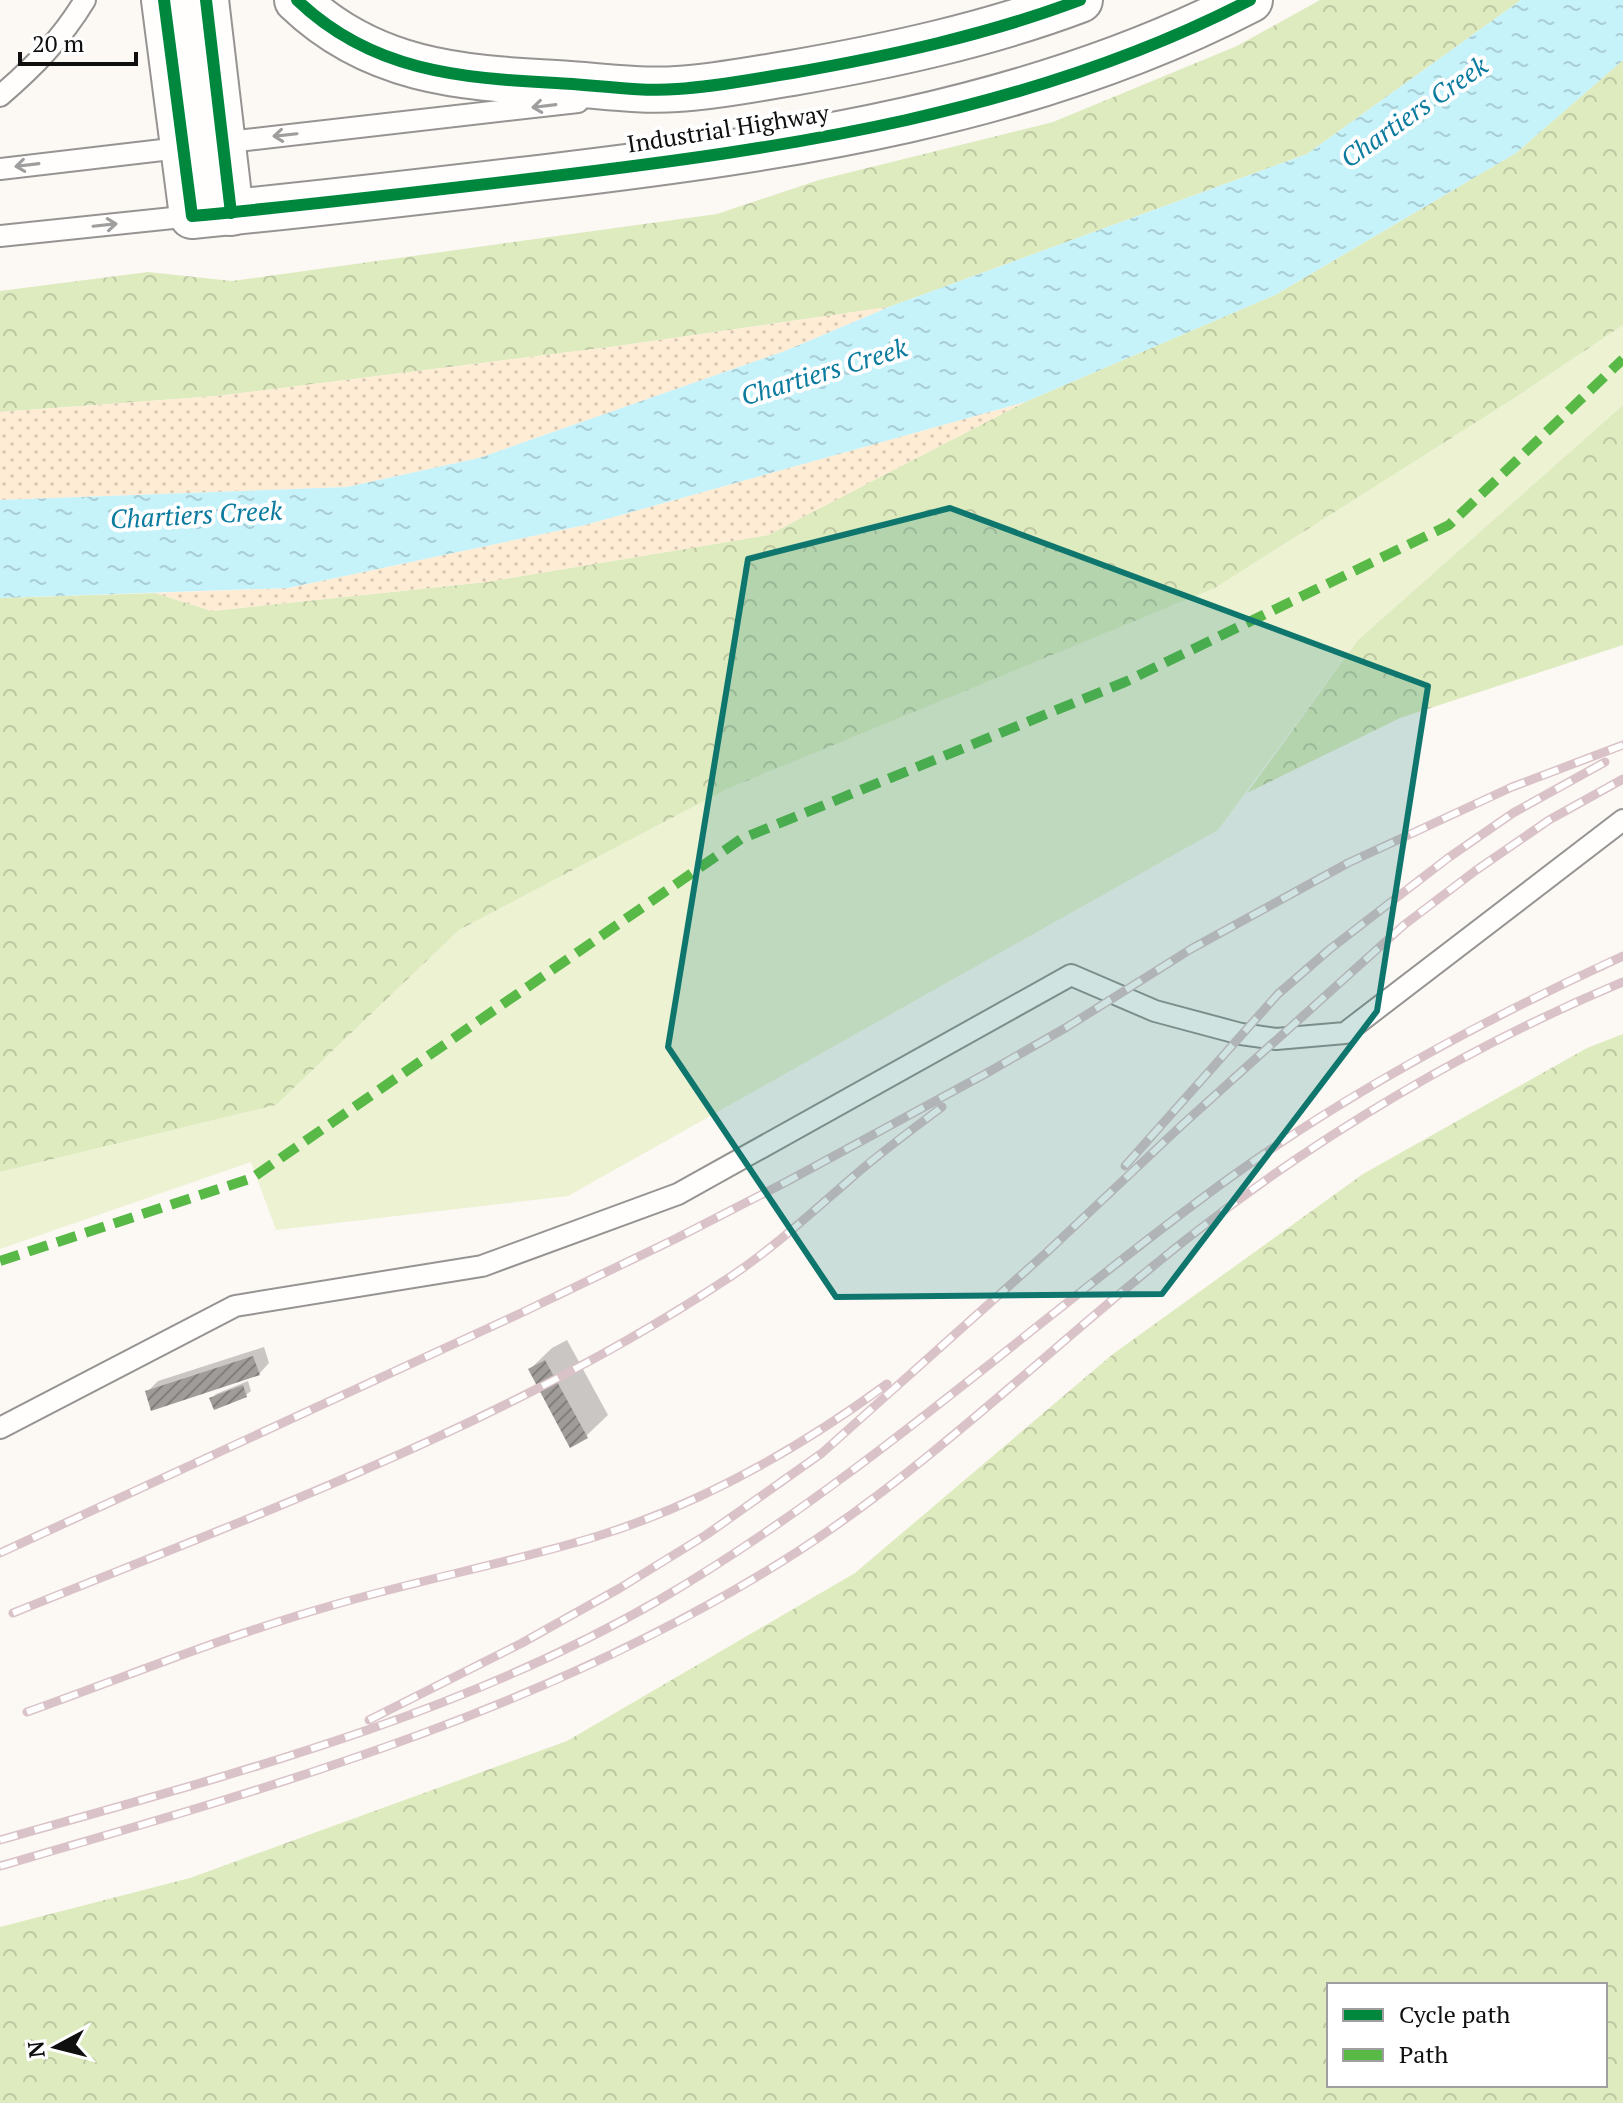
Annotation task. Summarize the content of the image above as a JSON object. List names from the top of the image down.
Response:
{
  "streets": {
    "street": ["Industrial Highway"]
  },
  "water": ["Chartiers Creek"],
  "legend": ["Cycle path", "Path"],
  "scale_bar": "20 m",
  "north": "left"
}
